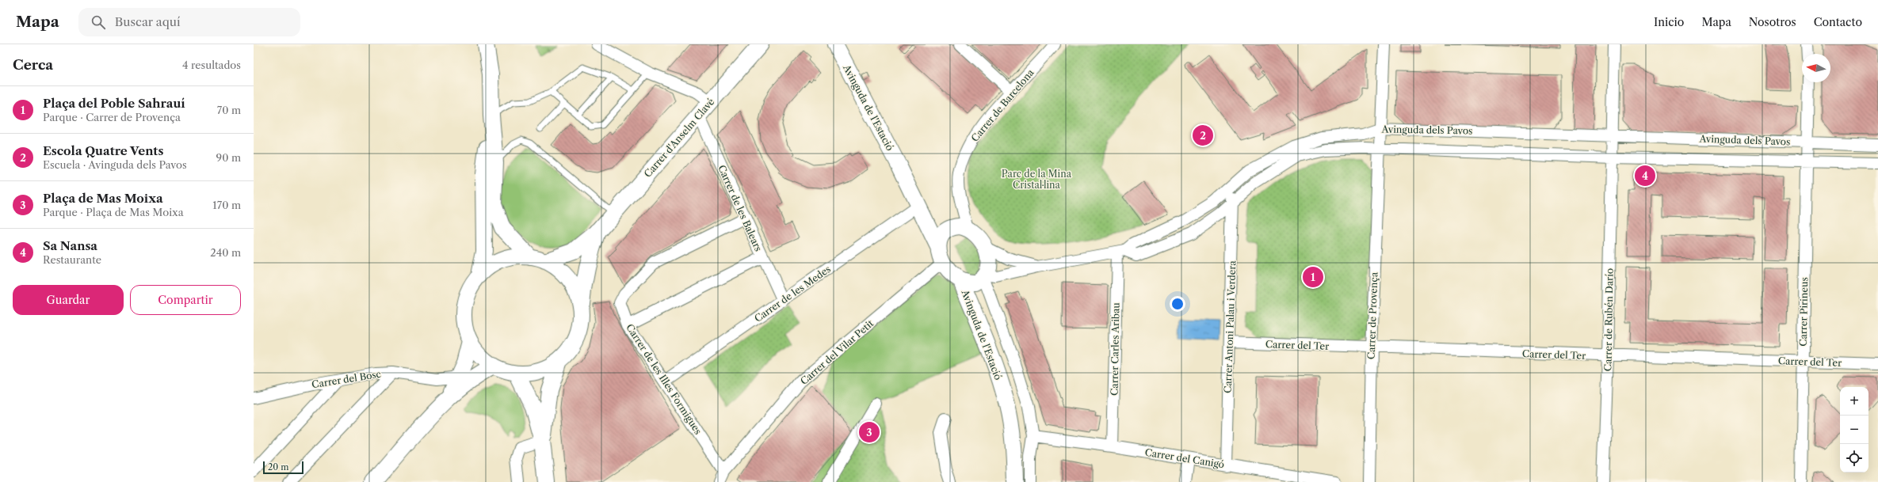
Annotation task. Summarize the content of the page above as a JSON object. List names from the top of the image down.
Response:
{
  "streets": {
    "main road": ["Avinguda de l'Estació", "Carrer d'Anselm Clavé"],
    "street": [
      "Carrer de Barcelona",
      "Avinguda dels Pavos",
      "Carrer de les Balears",
      "Carrer de les Medes",
      "Carrer Pirineus",
      "Carrer de Provença",
      "Carrer de Rubén Darío",
      "Carrer Antoni Palau i Verdera",
      "Carrer del Ter",
      "Carrer Carles Aribau",
      "Carrer del Vilar Petit",
      "Carrer del Bosc",
      "Carrer de les Illes Formigues",
      "Carrer del Canigó"
    ]
  },
  "crossings": [
    ["Carrer de Barcelona", "Avinguda de l'Estació"],
    ["Carrer de Barcelona", "Avinguda dels Pavos"],
    ["Carrer de Barcelona", "Carrer del Vilar Petit"],
    ["Avinguda de l'Estació", "Avinguda dels Pavos"],
    ["Avinguda de l'Estació", "Carrer de les Medes"],
    ["Avinguda de l'Estació", "Carrer del Vilar Petit"],
    ["Avinguda dels Pavos", "Carrer Pirineus"],
    ["Avinguda dels Pavos", "Carrer de Provença"],
    ["Avinguda dels Pavos", "Carrer de Rubén Darío"],
    ["Avinguda dels Pavos", "Carrer Antoni Palau i Verdera"],
    ["Avinguda dels Pavos", "Carrer Carles Aribau"],
    ["Avinguda dels Pavos", "Carrer del Vilar Petit"],
    ["Carrer d'Anselm Clavé", "Carrer de les Balears"],
    ["Carrer de les Balears", "Carrer de les Medes"],
    ["Carrer de les Balears", "Carrer de les Illes Formigues"],
    ["Carrer de les Medes", "Carrer de les Illes Formigues"],
    ["Carrer Pirineus", "Carrer del Ter"],
    ["Carrer de Provença", "Carrer del Ter"],
    ["Carrer de Rubén Darío", "Carrer del Ter"],
    ["Carrer Antoni Palau i Verdera", "Carrer del Ter"],
    ["Carrer Antoni Palau i Verdera", "Carrer del Canigó"],
    ["Carrer Carles Aribau", "Carrer del Canigó"],
    ["Carrer del Vilar Petit", "Carrer de les Illes Formigues"]
  ],
  "parks": ["Parc de la Mina Cristal·lina"],
  "scale_bar": "20 m",
  "north": "left",
  "page": {
    "header": "Mapa",
    "search": "Buscar aquí",
    "nav": [
      "Inicio",
      "Mapa",
      "Nosotros",
      "Contacto"
    ],
    "heading": ["Cerca", "4 resultados"],
    "list": [
      {
        "mark": "1",
        "name": "Plaça del Poble Sahrauí",
        "note": "Parque · Carrer de Provença",
        "value": "70 m"
      },
      {
        "mark": "2",
        "name": "Escola Quatre Vents",
        "note": "Escuela · Avinguda dels Pavos",
        "value": "90 m"
      },
      {
        "mark": "3",
        "name": "Plaça de Mas Moixa",
        "note": "Parque · Plaça de Mas Moixa",
        "value": "170 m"
      },
      {
        "mark": "4",
        "name": "Sa Nansa",
        "note": "Restaurante",
        "value": "240 m"
      }
    ],
    "pins": [
      "2",
      "4",
      "1",
      "3"
    ],
    "buttons": ["Guardar", "Compartir"],
    "map_buttons": ["+", "−"],
    "scale": "20 m"
  }
}
